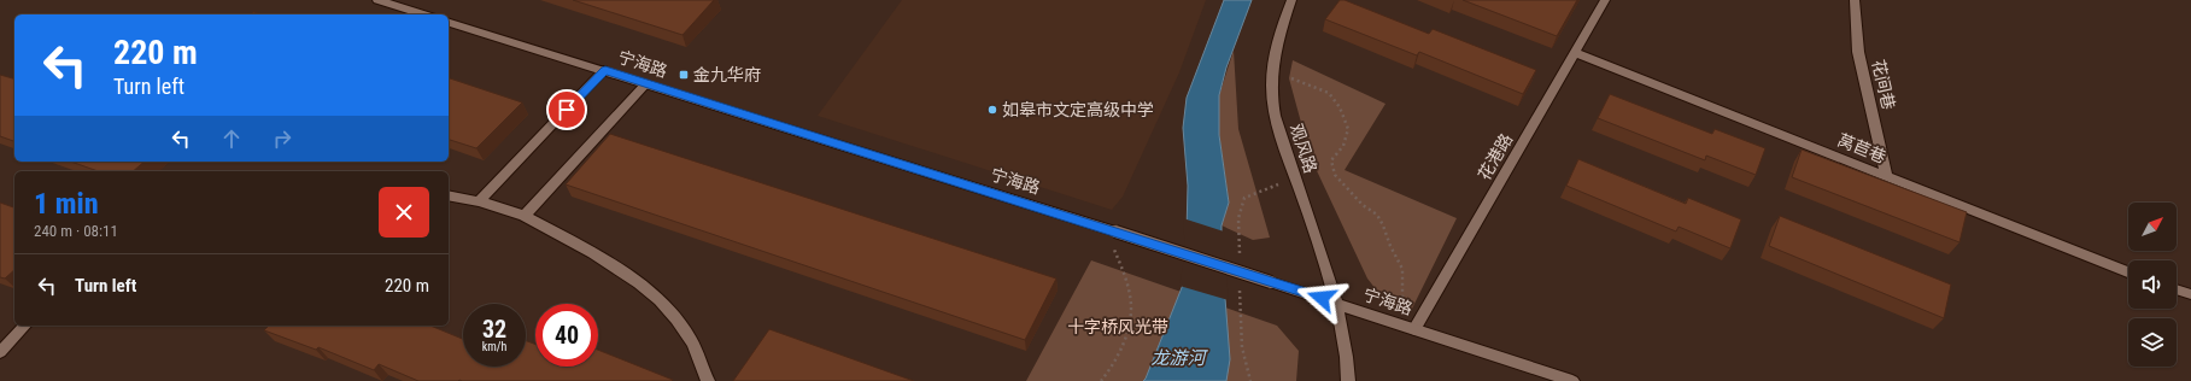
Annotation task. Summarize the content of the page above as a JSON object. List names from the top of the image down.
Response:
{
  "streets": {
    "street": [
      "宁海路",
      "花间巷",
      "观风路",
      "莴苣巷",
      "花港路"
    ]
  },
  "crossings": [
    ["宁海路", "观风路"],
    ["宁海路", "花港路"],
    ["花间巷", "莴苣巷"],
    ["莴苣巷", "花港路"]
  ],
  "water": ["龙游河"],
  "parks": ["十字桥风光带"],
  "places": {
    "transit": ["金九华府"],
    "other": ["如皋市文定高级中学"]
  },
  "north": "top right",
  "page": {
    "turn": ["220 m", "Turn left"],
    "heading": ["1 min", "240 m · 08:11"],
    "list": [
      {
        "name": "Turn left",
        "value": "220 m"
      }
    ],
    "speed": "32 km/h",
    "limit": "40"
  }
}
